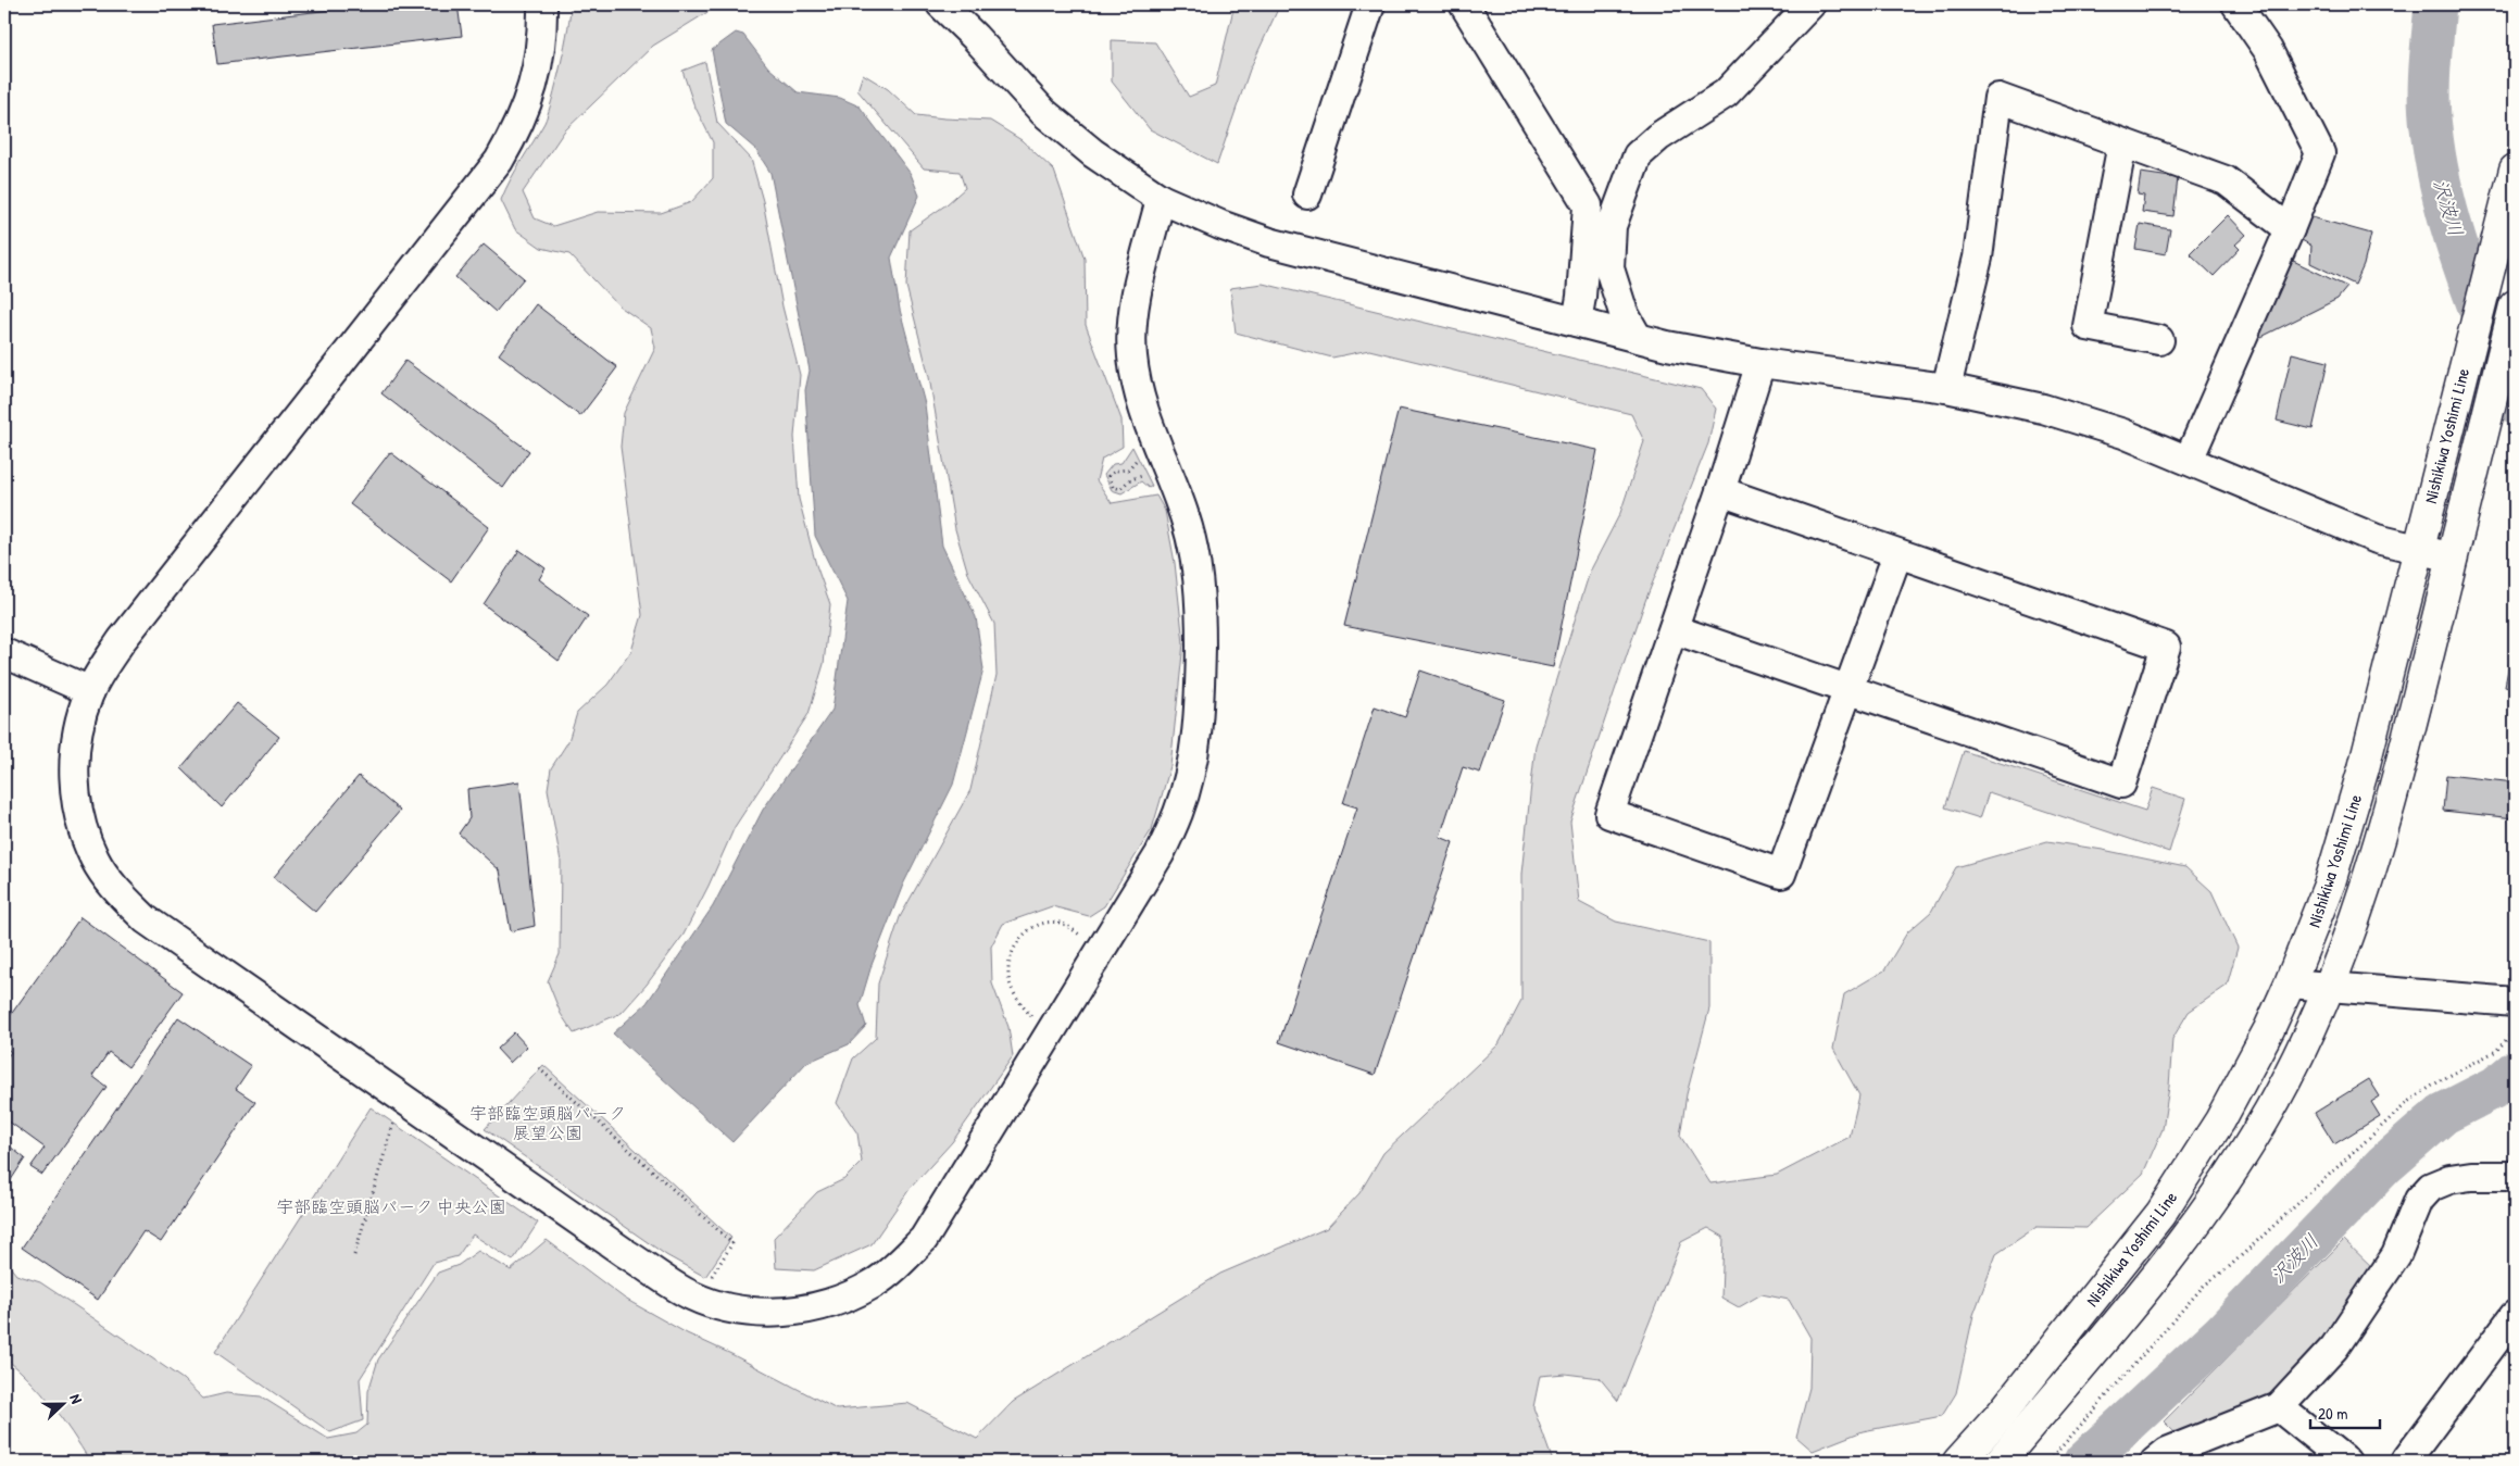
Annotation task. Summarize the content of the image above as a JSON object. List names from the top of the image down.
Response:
{
  "streets": {
    "main road": ["Nishikiwa Yoshimi Line"]
  },
  "water": ["沢波川"],
  "parks": ["宇部臨空頭脳パーク 展望公園", "宇部臨空頭脳パーク 中央公園"],
  "scale_bar": "20 m",
  "north": "right"
}
